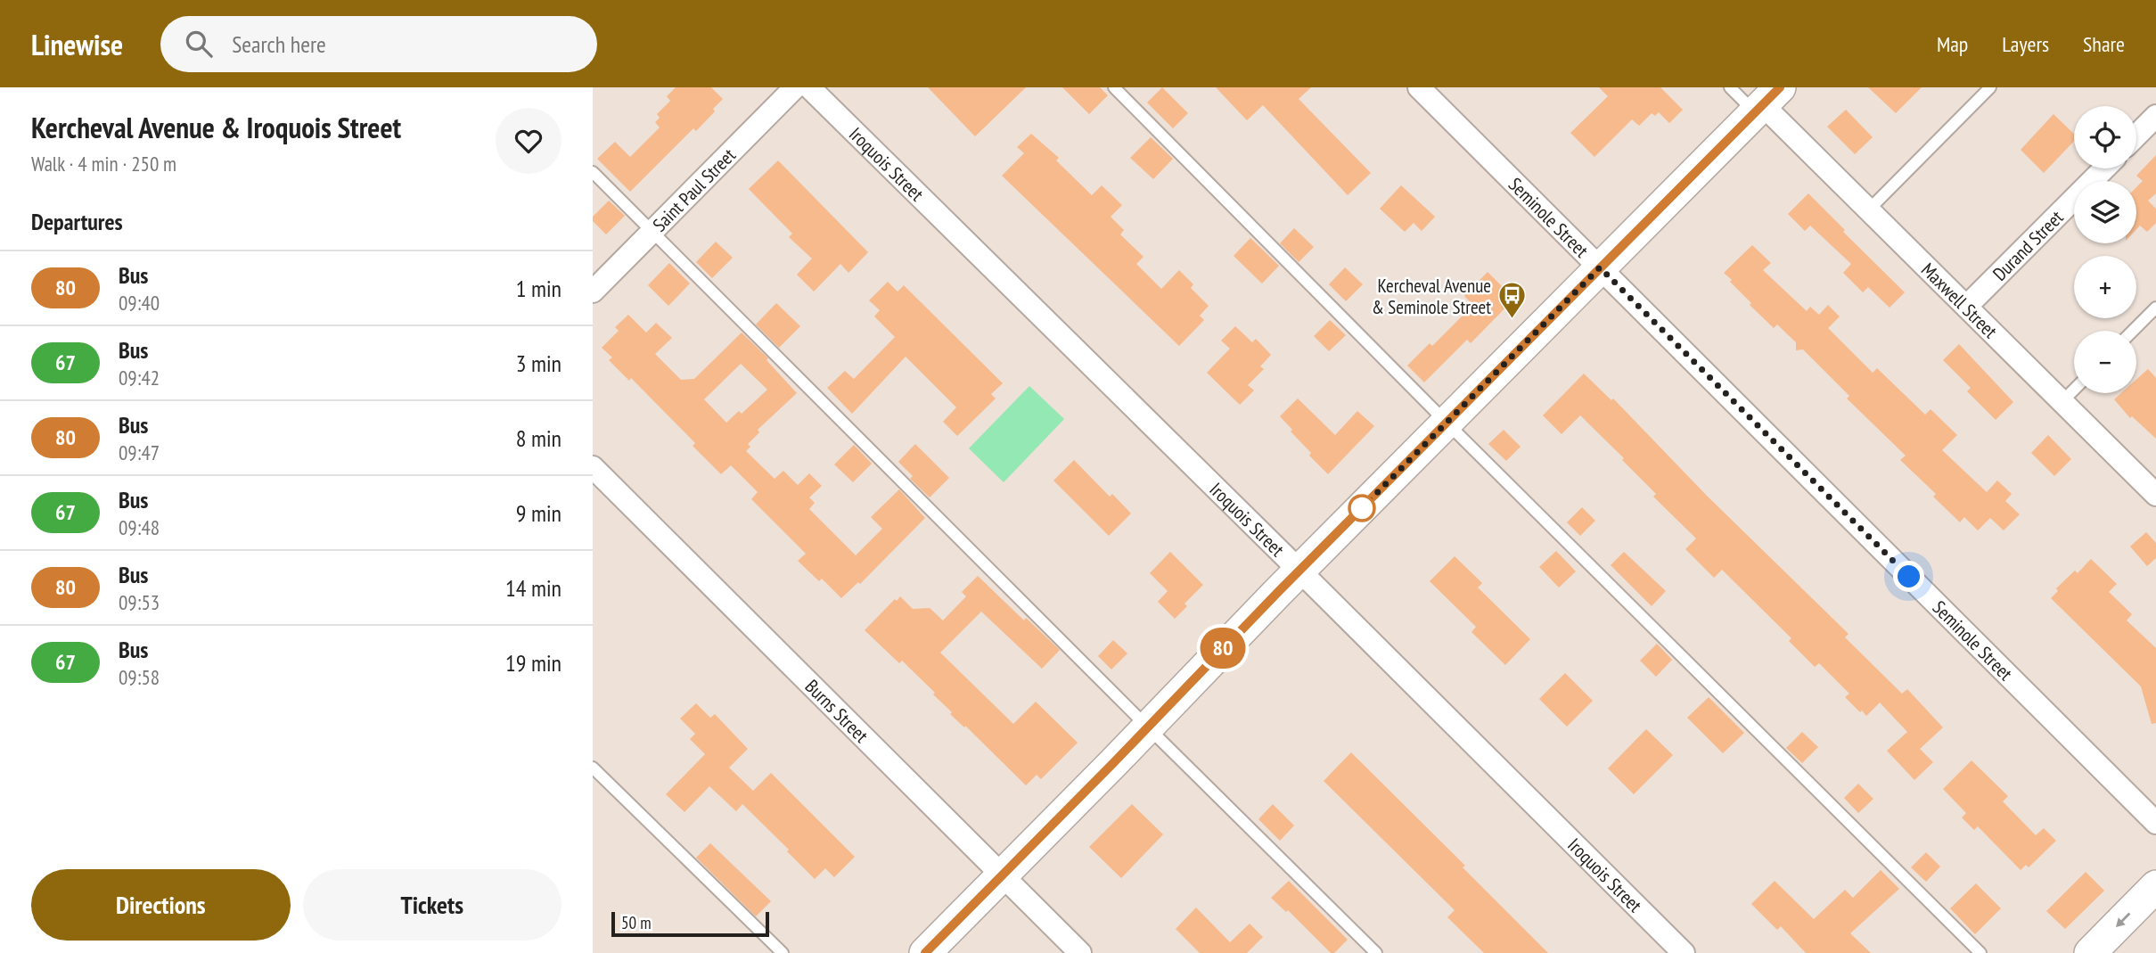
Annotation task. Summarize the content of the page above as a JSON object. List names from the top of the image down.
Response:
{
  "streets": {
    "street": [
      "Iroquois Street",
      "Saint Paul Street",
      "Seminole Street",
      "Durand Street",
      "Maxwell Street",
      "Burns Street"
    ]
  },
  "crossings": [
    ["Durand Street", "Maxwell Street"]
  ],
  "places": {
    "bus stop": ["Kercheval Avenue & Seminole Street"]
  },
  "lines": ["bus line 80"],
  "scale_bar": "50 m",
  "page": {
    "header": "Linewise",
    "search": "Search here",
    "nav": ["Map", "Layers", "Share"],
    "heading": [
      ["Kercheval Avenue & Iroquois Street", "Walk · 4 min · 250 m"],
      "Departures"
    ],
    "on_map": "80",
    "map_buttons": ["+", "−"],
    "list": [
      {
        "mark": "80",
        "name": "Bus",
        "note": "09:40",
        "value": "1 min"
      },
      {
        "mark": "67",
        "name": "Bus",
        "note": "09:42",
        "value": "3 min"
      },
      {
        "mark": "80",
        "name": "Bus",
        "note": "09:47",
        "value": "8 min"
      },
      {
        "mark": "67",
        "name": "Bus",
        "note": "09:48",
        "value": "9 min"
      },
      {
        "mark": "80",
        "name": "Bus",
        "note": "09:53",
        "value": "14 min"
      },
      {
        "mark": "67",
        "name": "Bus",
        "note": "09:58",
        "value": "19 min"
      }
    ],
    "buttons": ["Directions", "Tickets"],
    "scale": "50 m"
  }
}
